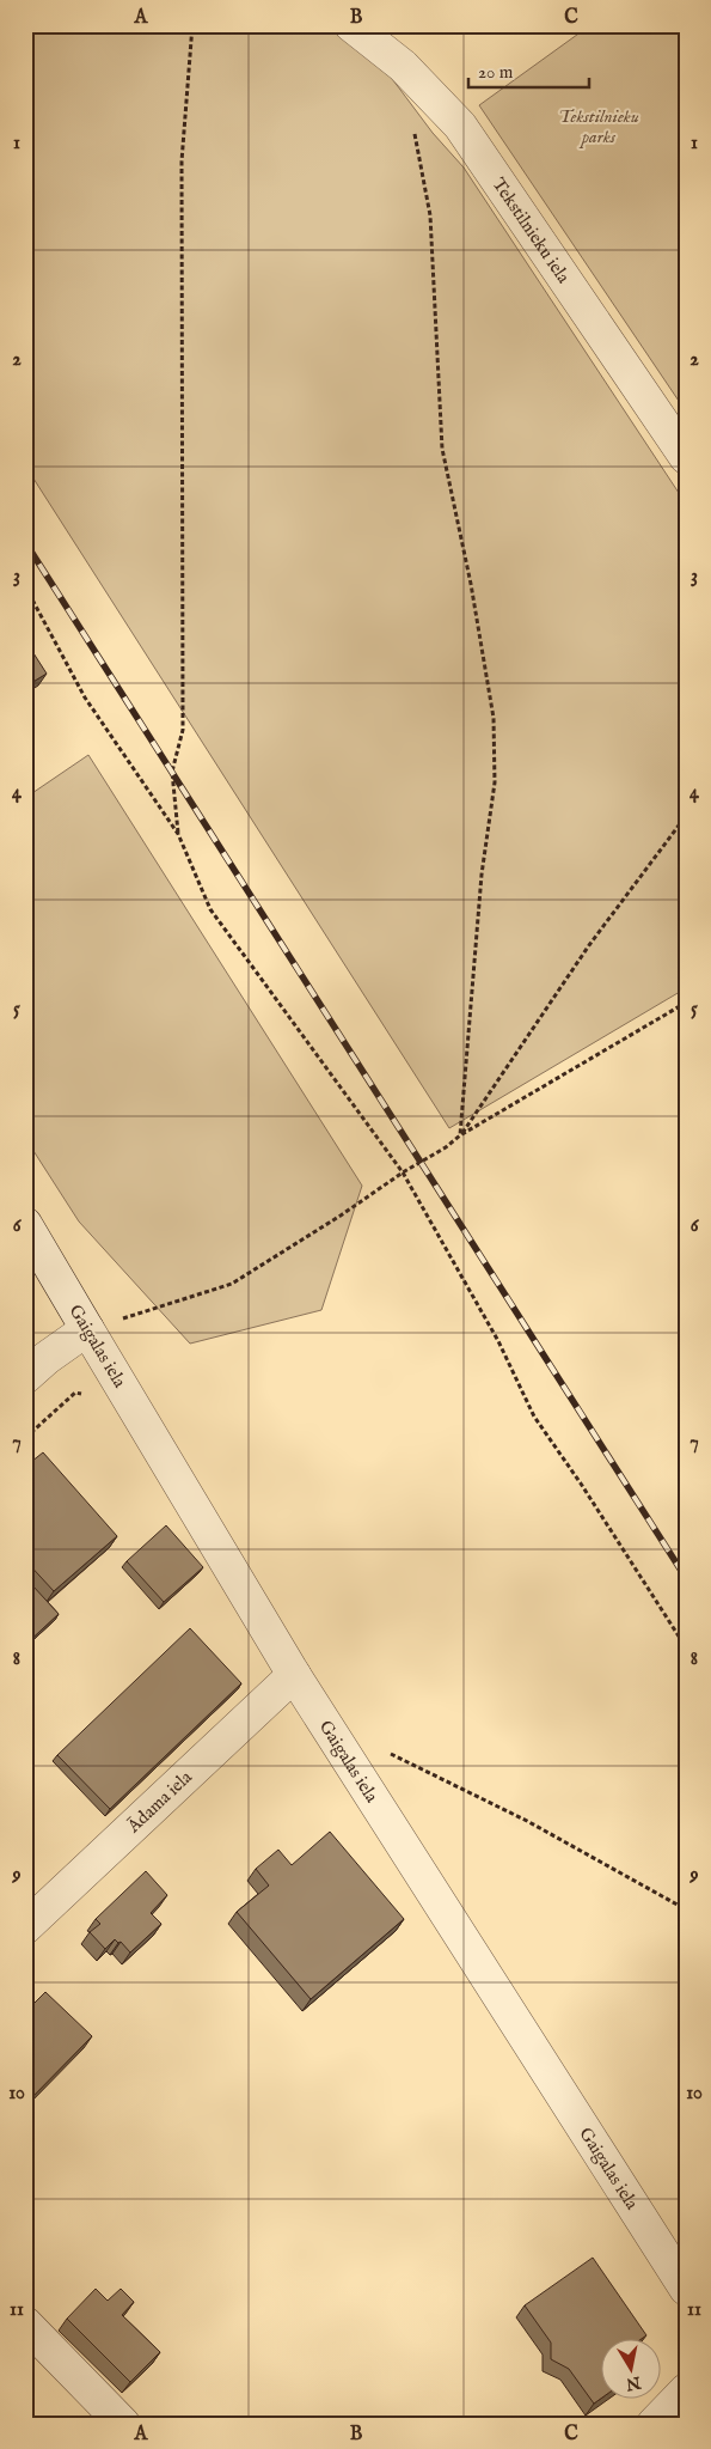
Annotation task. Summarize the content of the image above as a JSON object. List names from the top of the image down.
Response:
{
  "streets": {
    "street": ["Tekstilnieku iela", "Gaigalas iela", "Ādama iela"]
  },
  "crossings": [
    ["Gaigalas iela", "Ādama iela"]
  ],
  "parks": ["Tekstilnieku parks"],
  "scale_bar": "20 m",
  "north": "bottom",
  "grid": {
    "columns": ["A", "B", "C"],
    "rows": [
      "1",
      "2",
      "3",
      "4",
      "5",
      "6",
      "7",
      "8",
      "9",
      "10",
      "11"
    ]
  }
}
